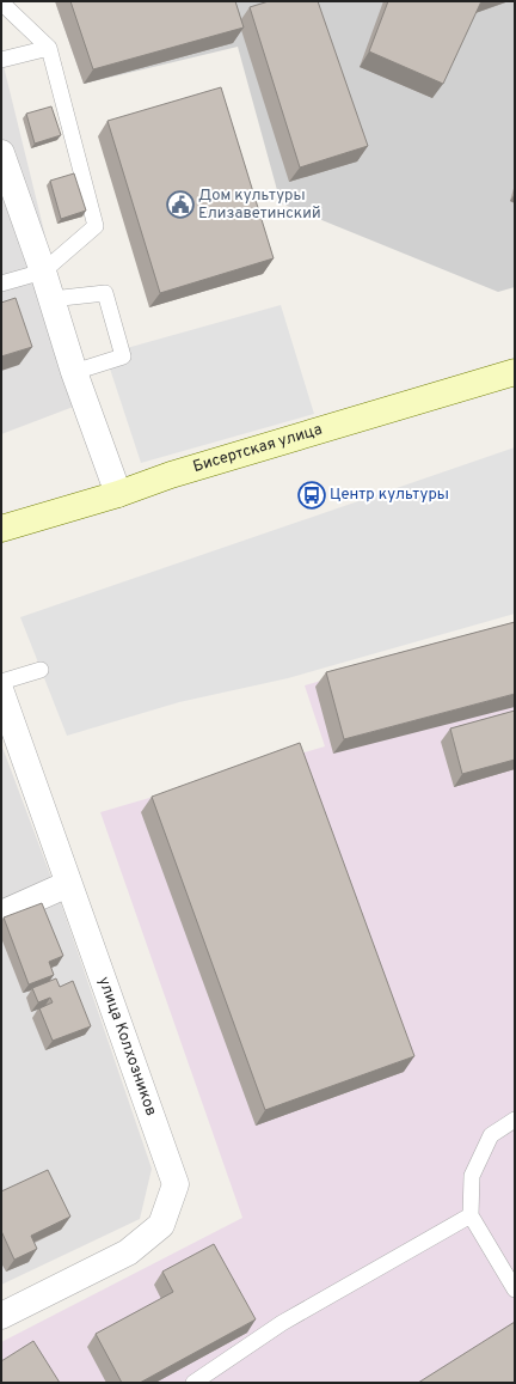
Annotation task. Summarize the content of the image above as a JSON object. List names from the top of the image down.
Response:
{
  "streets": {
    "main road": ["Бисертская улица"],
    "street": ["улица Колхозников"]
  },
  "places": {
    "public building": ["Дом культуры Елизаветинский"],
    "bus stop": ["Центр культуры"]
  }
}
